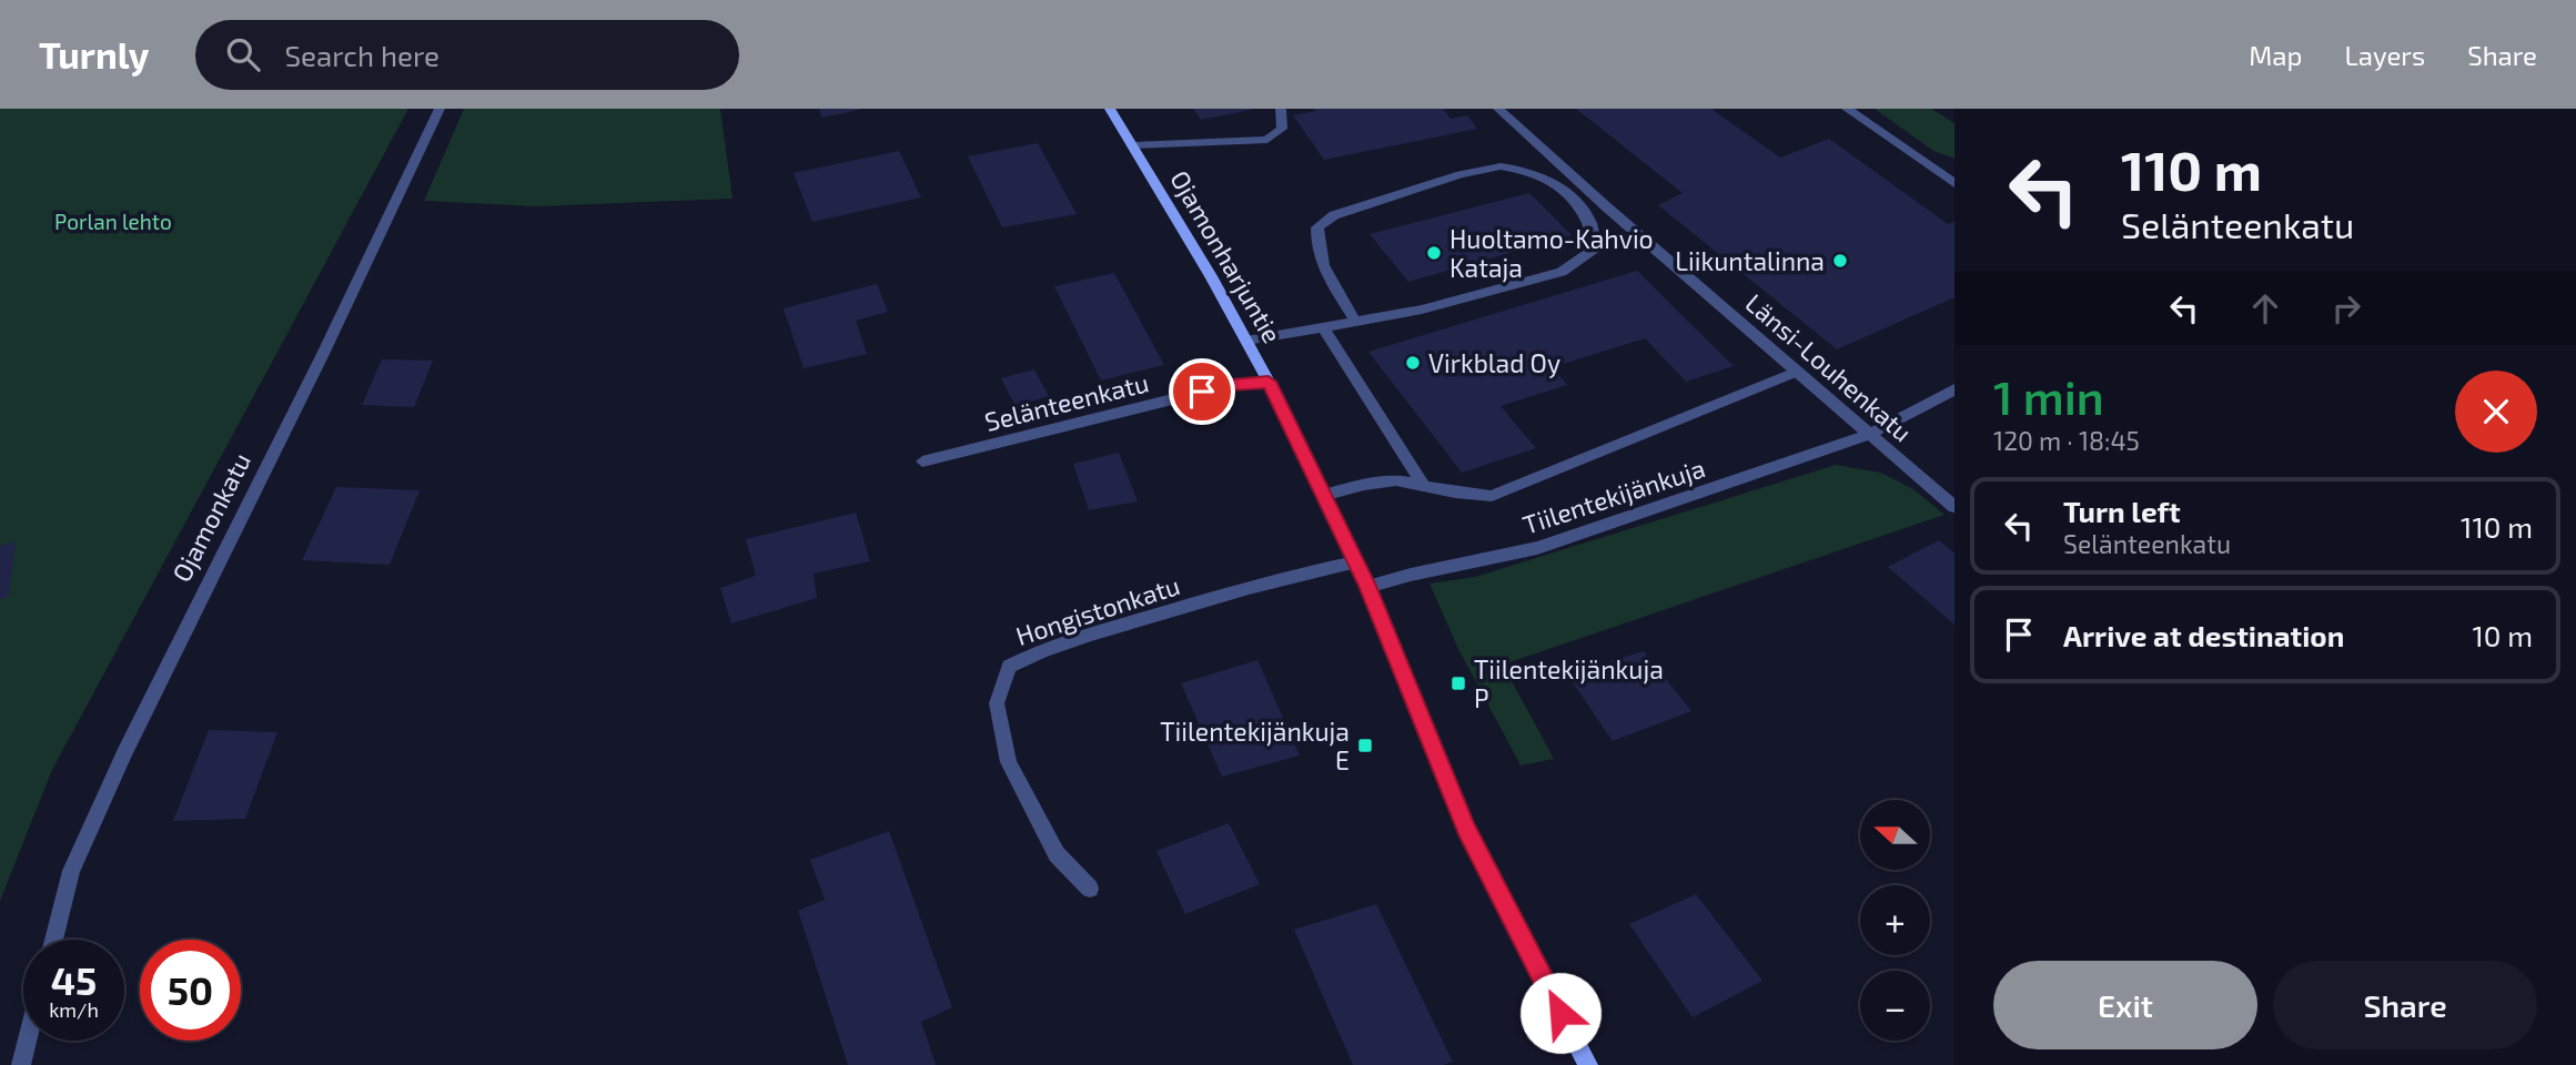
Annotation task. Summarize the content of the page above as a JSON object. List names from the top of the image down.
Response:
{
  "streets": {
    "main road": ["Ojamonharjuntie"],
    "street": [
      "Länsi-Louhenkatu",
      "Selänteenkatu",
      "Tiilentekijänkuja",
      "Ojamonkatu",
      "Hongistonkatu"
    ]
  },
  "crossings": [
    ["Ojamonharjuntie", "Selänteenkatu"],
    ["Ojamonharjuntie", "Tiilentekijänkuja"],
    ["Ojamonharjuntie", "Hongistonkatu"],
    ["Länsi-Louhenkatu", "Tiilentekijänkuja"]
  ],
  "parks": ["Porlan lehto"],
  "places": {
    "other": ["Huoltamo-Kahvio Kataja", "Liikuntalinna", "Virkblad Oy"],
    "transit": ["Tiilentekijänkuja P", "Tiilentekijänkuja E"]
  },
  "north": "left",
  "page": {
    "header": "Turnly",
    "search": "Search here",
    "nav": ["Map", "Layers", "Share"],
    "turn": ["110 m", "Selänteenkatu"],
    "heading": ["1 min", "120 m · 18:45"],
    "list": [
      {
        "name": "Turn left",
        "note": "Selänteenkatu",
        "value": "110 m"
      },
      {
        "name": "Arrive at destination",
        "value": "10 m"
      }
    ],
    "map_buttons": ["+", "−"],
    "speed": "45 km/h",
    "limit": "50",
    "buttons": ["Exit", "Share"]
  }
}
